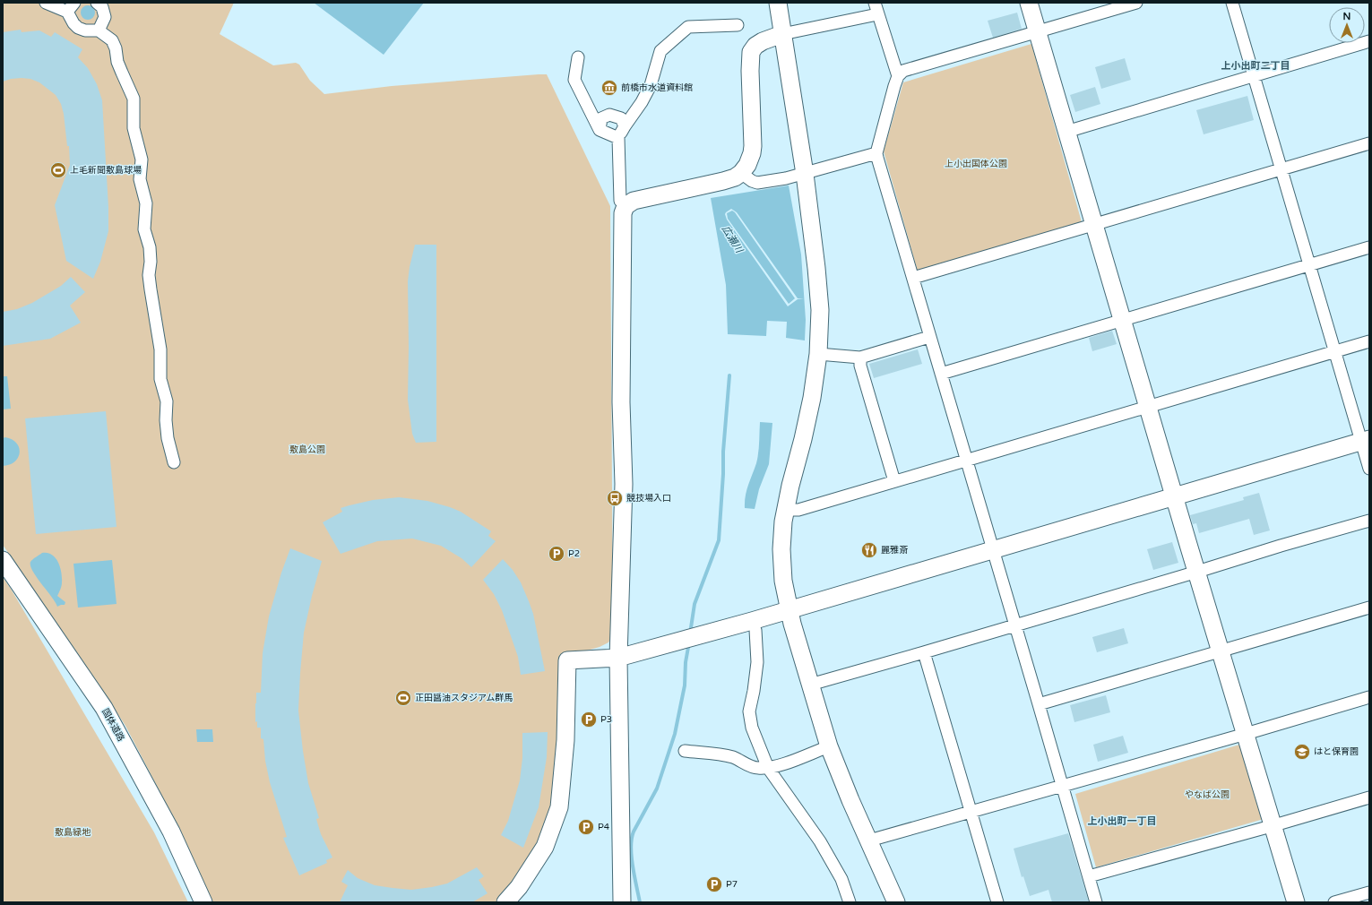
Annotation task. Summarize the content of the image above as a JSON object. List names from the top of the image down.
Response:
{
  "streets": {
    "street": ["国体道路"]
  },
  "districts": ["上小出町二丁目", "上小出町一丁目"],
  "water": ["広瀬川"],
  "parks": [
    "上小出国体公園",
    "敷島公園",
    "やなば公園",
    "敷島緑地"
  ],
  "places": {
    "museum": ["前橋市水道資料館"],
    "sports": ["上毛新聞敷島球場", "正田醤油スタジアム群馬"],
    "bus stop": ["競技場入口"],
    "restaurant": ["麗雅斎"],
    "parking": [
      "P2",
      "P3",
      "P4",
      "P7"
    ],
    "school or university": ["はと保育園"]
  },
  "north": "top"
}
